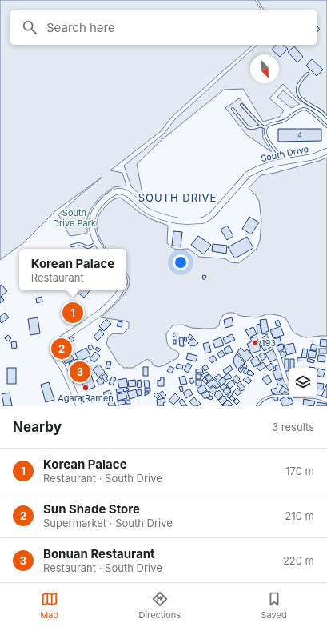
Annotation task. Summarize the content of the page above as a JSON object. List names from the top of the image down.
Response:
{
  "streets": {
    "main road": ["South Drive"]
  },
  "districts": ["SOUTH DRIVE"],
  "parks": ["South Drive Park"],
  "places": ["193", "Agara Ramen"],
  "house_numbers": ["4"],
  "north": "bottom right",
  "page": {
    "search": "Search here",
    "popup": ["Korean Palace", "Restaurant"],
    "pins": ["1", "2", "3"],
    "heading": ["Nearby", "3 results"],
    "list": [
      {
        "mark": "1",
        "name": "Korean Palace",
        "note": "Restaurant · South Drive",
        "value": "170 m"
      },
      {
        "mark": "2",
        "name": "Sun Shade Store",
        "note": "Supermarket · South Drive",
        "value": "210 m"
      },
      {
        "mark": "3",
        "name": "Bonuan Restaurant",
        "note": "Restaurant · South Drive",
        "value": "220 m"
      }
    ],
    "nav": ["Map", "Directions", "Saved"]
  }
}
